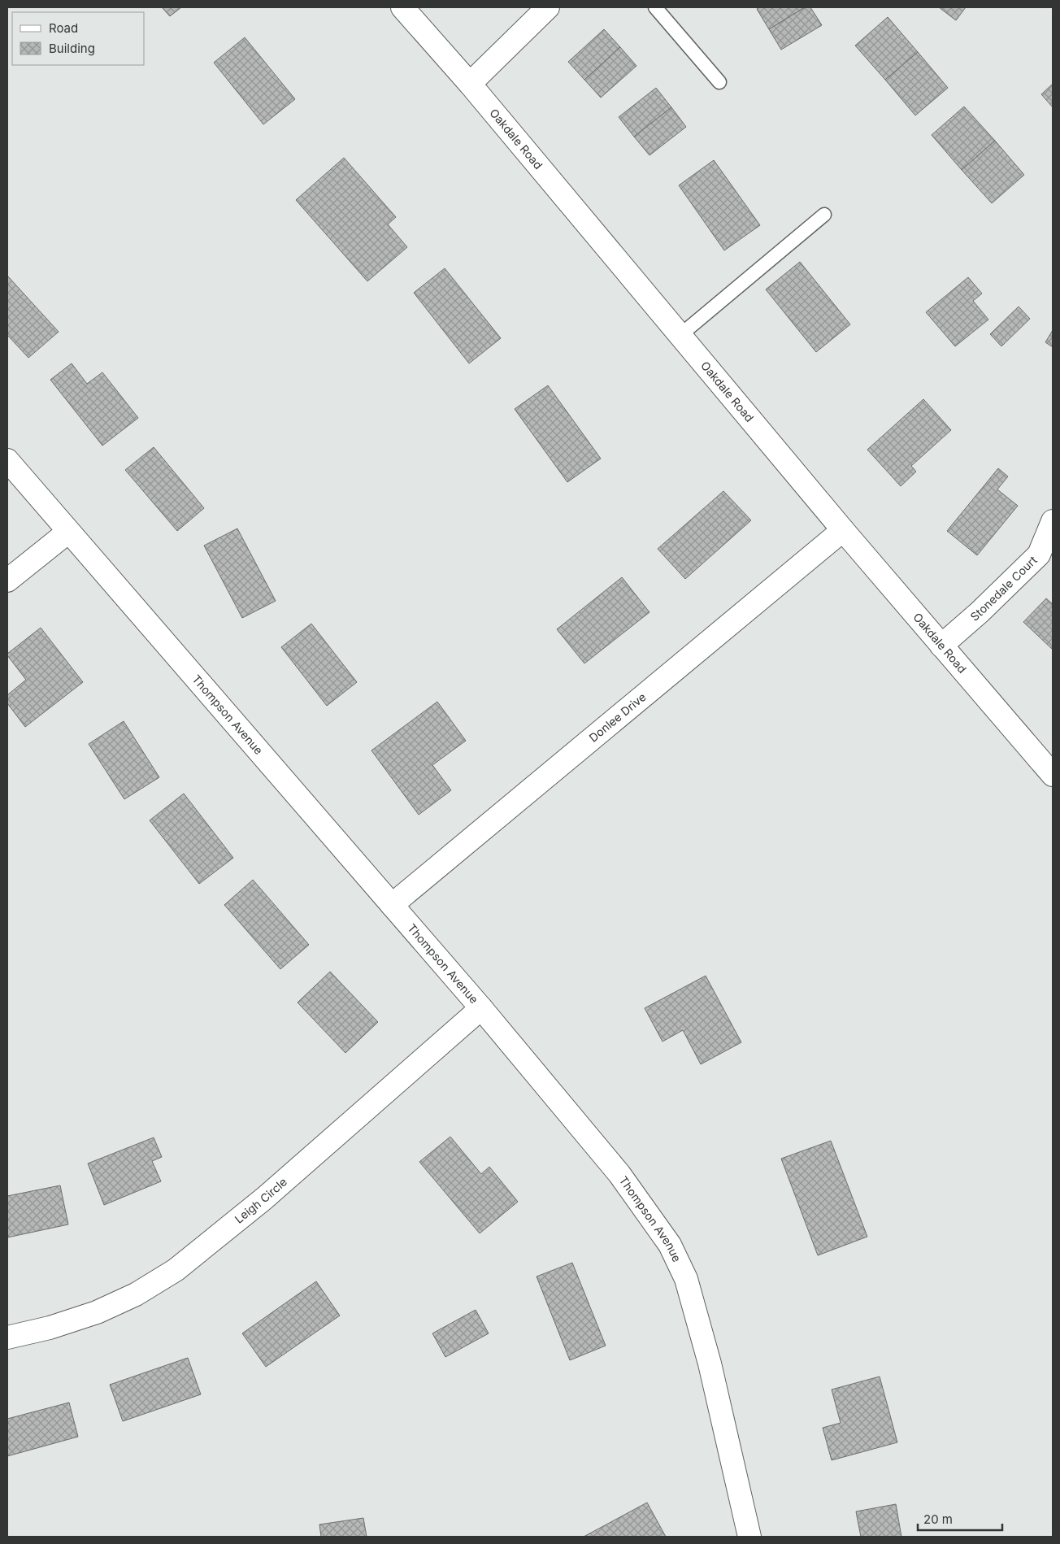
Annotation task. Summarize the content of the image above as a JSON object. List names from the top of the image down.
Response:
{
  "streets": {
    "street": [
      "Oakdale Road",
      "Stonedale Court",
      "Thompson Avenue",
      "Donlee Drive",
      "Leigh Circle"
    ]
  },
  "crossings": [
    ["Oakdale Road", "Stonedale Court"],
    ["Oakdale Road", "Donlee Drive"],
    ["Thompson Avenue", "Donlee Drive"],
    ["Thompson Avenue", "Leigh Circle"]
  ],
  "legend": ["Road", "Building"],
  "scale_bar": "20 m"
}
